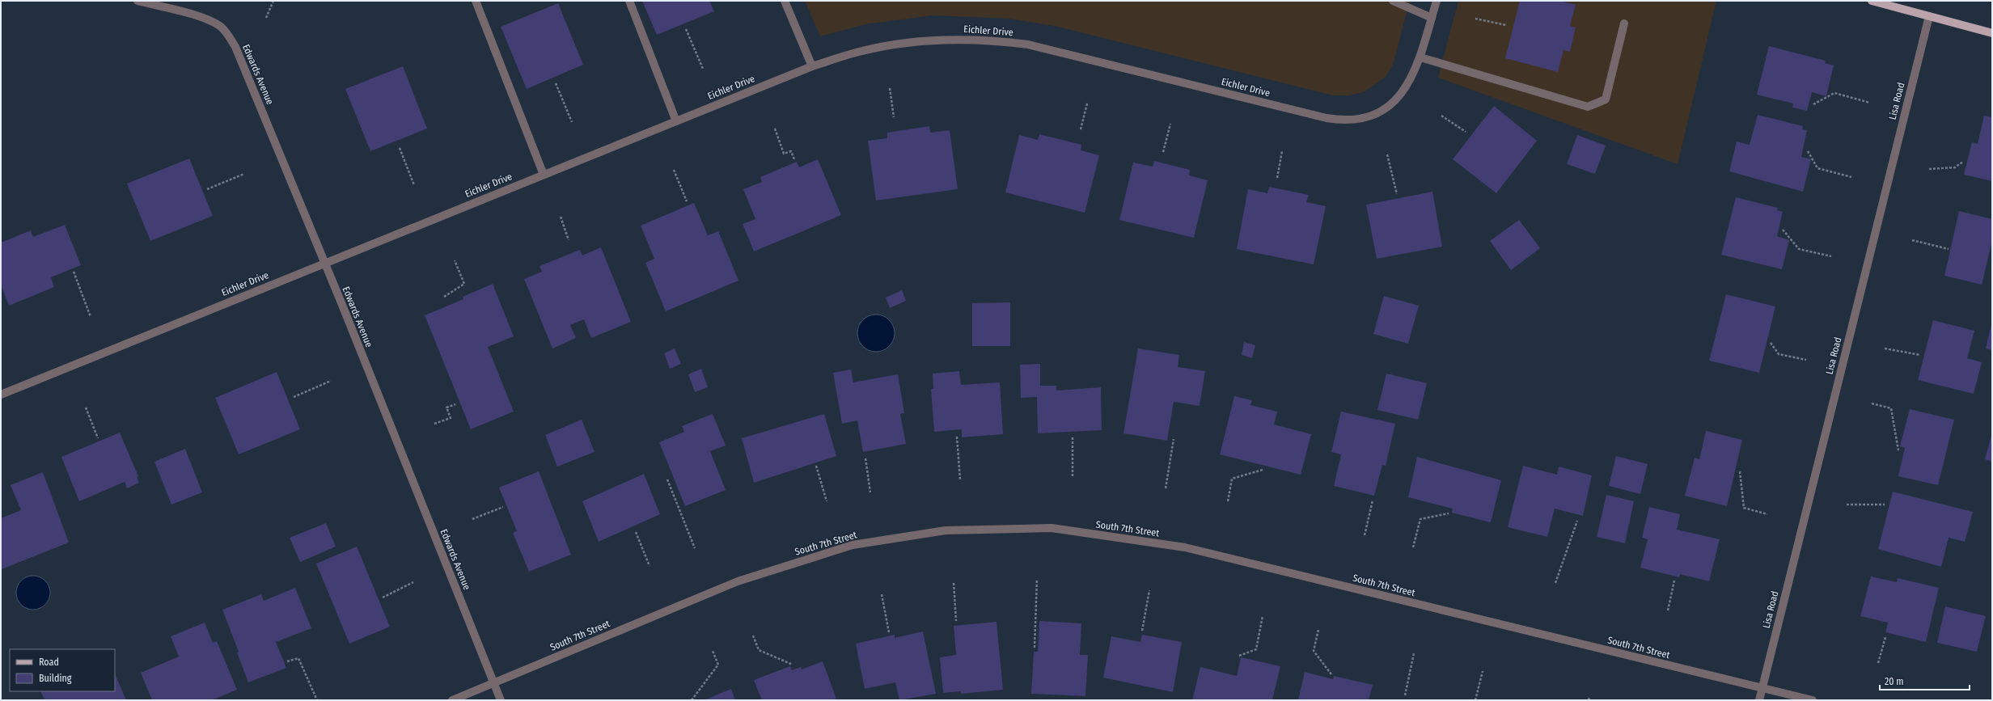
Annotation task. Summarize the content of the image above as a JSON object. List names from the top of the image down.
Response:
{
  "streets": {
    "street": [
      "Eichler Drive",
      "Edwards Avenue",
      "Lisa Road",
      "South 7th Street"
    ]
  },
  "crossings": [
    ["Eichler Drive", "Edwards Avenue"],
    ["Edwards Avenue", "South 7th Street"],
    ["Lisa Road", "South 7th Street"]
  ],
  "legend": ["Road", "Building"],
  "scale_bar": "20 m"
}
